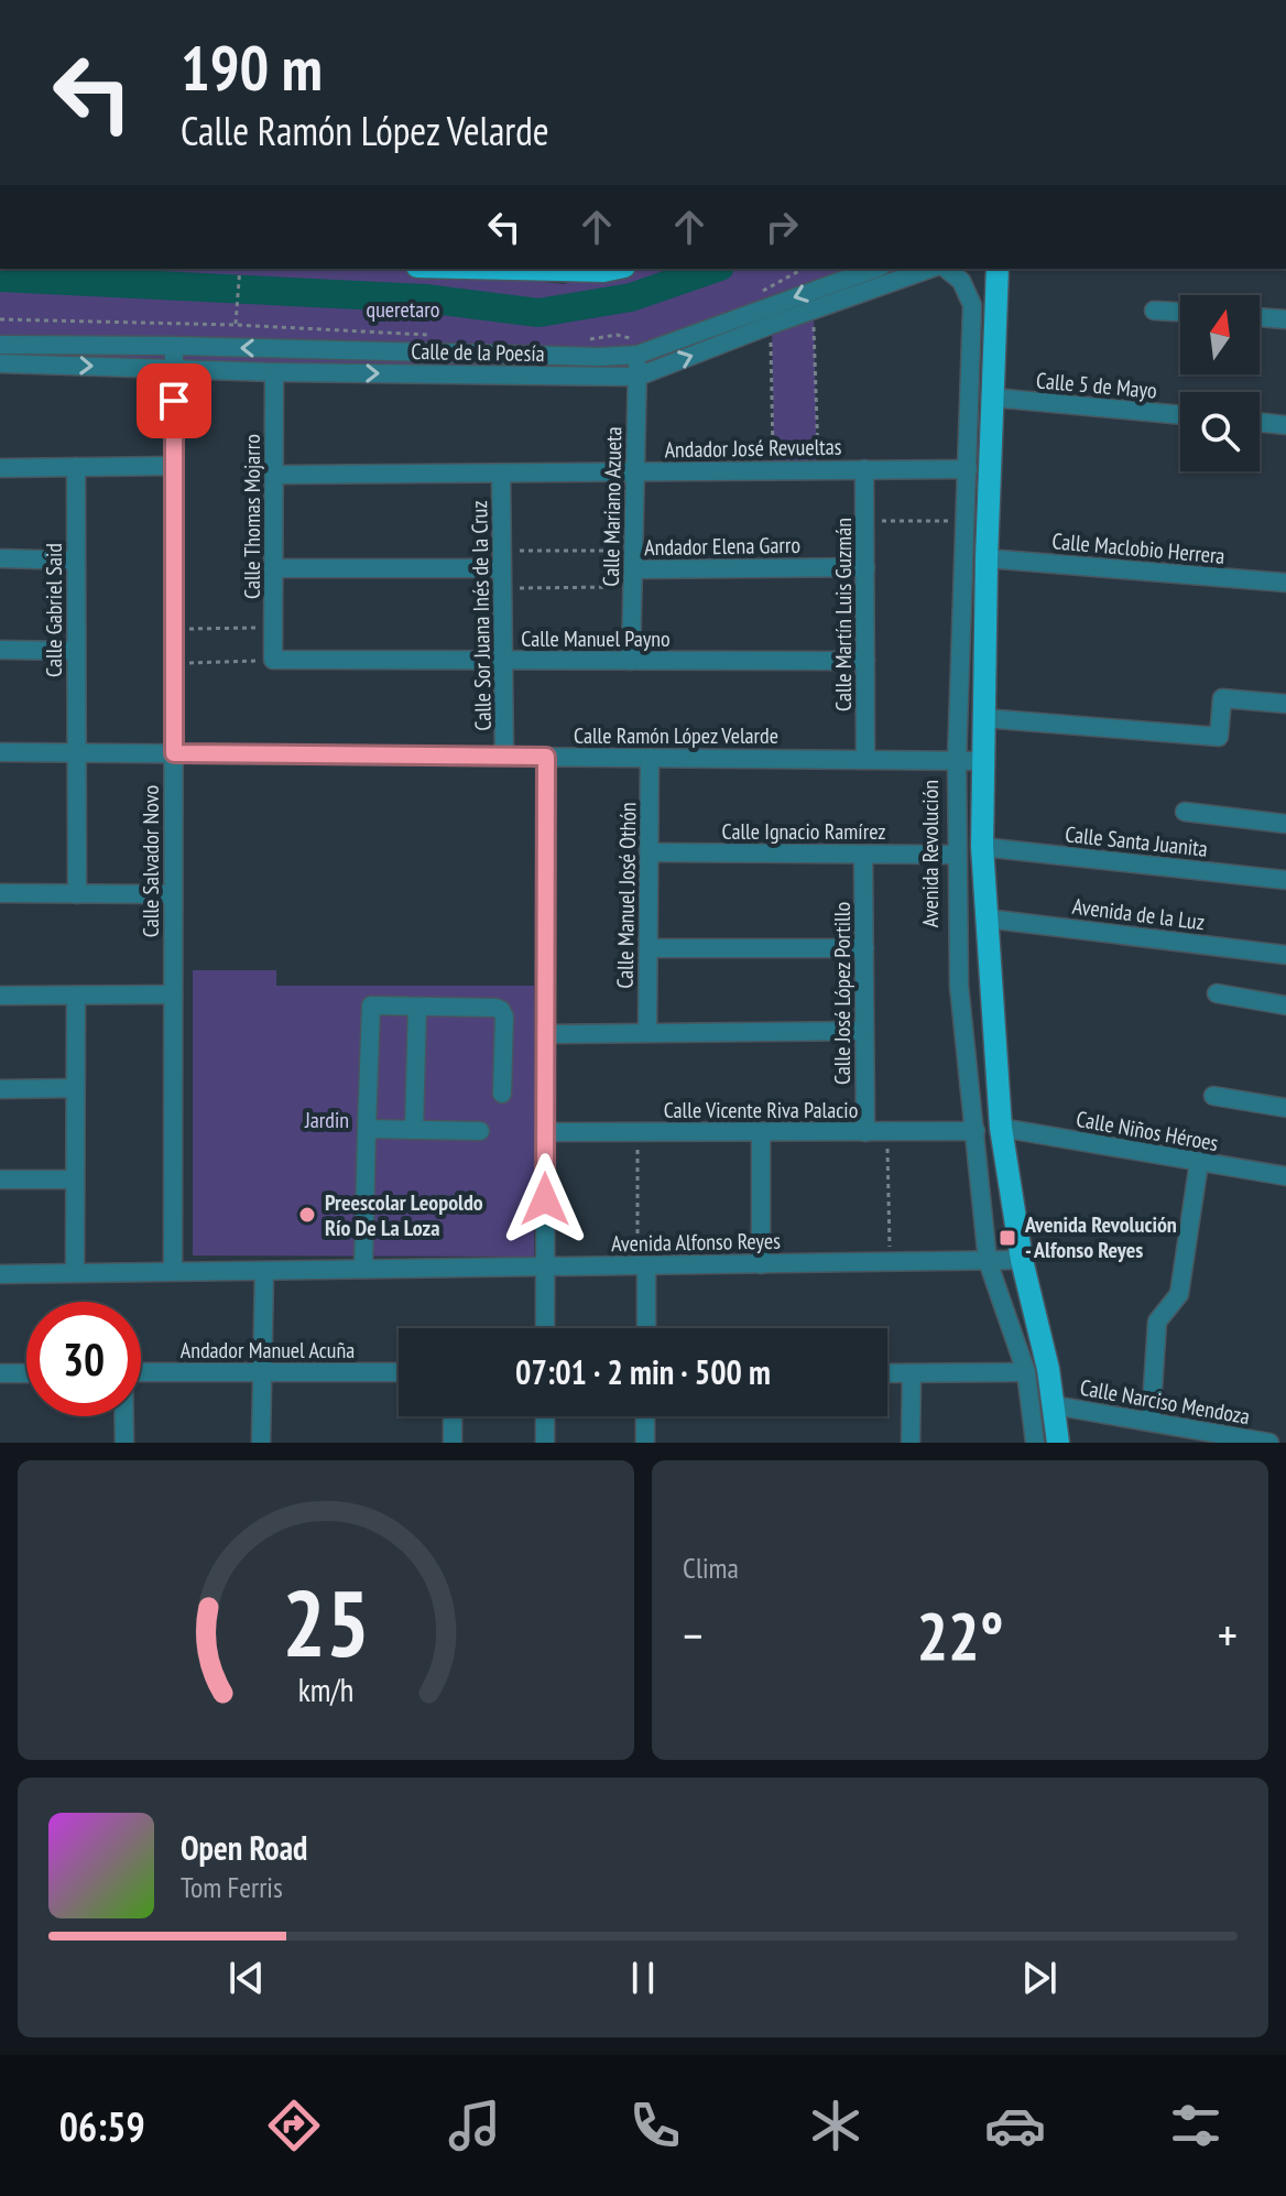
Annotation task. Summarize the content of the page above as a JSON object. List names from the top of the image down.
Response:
{
  "streets": {
    "street": [
      "Calle de la Poesía",
      "Calle 5 de Mayo",
      "Andador José Revueltas",
      "Calle Mariano Azueta",
      "Calle Thomas Mojarro",
      "Andador Elena Garro",
      "Calle Maclobio Herrera",
      "Calle Gabriel Said",
      "Calle Martín Luis Guzmán",
      "Calle Sor Juana Inés de la Cruz",
      "Calle Manuel Payno",
      "Calle Ramón López Velarde",
      "Calle Ignacio Ramírez",
      "Calle Santa Juanita",
      "Avenida Revolución",
      "Calle Salvador Novo",
      "Calle Manuel José Othón",
      "Avenida de la Luz",
      "Calle José López Portillo",
      "Calle Vicente Riva Palacio",
      "Calle Niños Héroes",
      "Avenida Alfonso Reyes",
      "Andador Manuel Acuña",
      "Calle Narciso Mendoza"
    ]
  },
  "crossings": [
    ["Calle de la Poesía", "Calle Mariano Azueta"],
    ["Calle de la Poesía", "Calle Thomas Mojarro"],
    ["Calle de la Poesía", "Calle Salvador Novo"],
    ["Andador José Revueltas", "Calle Mariano Azueta"],
    ["Andador José Revueltas", "Calle Thomas Mojarro"],
    ["Andador José Revueltas", "Calle Martín Luis Guzmán"],
    ["Andador José Revueltas", "Calle Sor Juana Inés de la Cruz"],
    ["Andador José Revueltas", "Avenida Revolución"],
    ["Calle Mariano Azueta", "Andador Elena Garro"],
    ["Calle Mariano Azueta", "Calle Manuel Payno"],
    ["Calle Thomas Mojarro", "Calle Manuel Payno"],
    ["Andador Elena Garro", "Calle Martín Luis Guzmán"],
    ["Calle Gabriel Said", "Calle Ramón López Velarde"],
    ["Calle Martín Luis Guzmán", "Calle Manuel Payno"],
    ["Calle Martín Luis Guzmán", "Calle Ramón López Velarde"],
    ["Calle Sor Juana Inés de la Cruz", "Calle Manuel Payno"],
    ["Calle Sor Juana Inés de la Cruz", "Calle Ramón López Velarde"],
    ["Calle Ramón López Velarde", "Avenida Revolución"],
    ["Calle Ramón López Velarde", "Calle Salvador Novo"],
    ["Calle Ramón López Velarde", "Calle Manuel José Othón"],
    ["Calle Ignacio Ramírez", "Avenida Revolución"],
    ["Calle Ignacio Ramírez", "Calle Manuel José Othón"],
    ["Calle Ignacio Ramírez", "Calle José López Portillo"],
    ["Avenida Revolución", "Calle Vicente Riva Palacio"],
    ["Avenida Revolución", "Avenida Alfonso Reyes"],
    ["Calle Salvador Novo", "Avenida Alfonso Reyes"],
    ["Calle José López Portillo", "Calle Vicente Riva Palacio"]
  ],
  "parks": ["queretaro", "Jardin"],
  "places": {
    "other": ["Preescolar Leopoldo Río De La Loza"],
    "transit": ["Avenida Revolución - Alfonso Reyes"]
  },
  "north": "top",
  "page": {
    "turn": ["190 m", "Calle Ramón López Velarde"],
    "limit": "30",
    "trip": "07:01 · 2 min · 500 m",
    "tile": "Clima",
    "heat": ["−", "22°", "+"],
    "song": ["Open Road", "Tom Ferris"],
    "tabs": "06:59",
    "gauge": ["25", "km/h"]
  }
}
